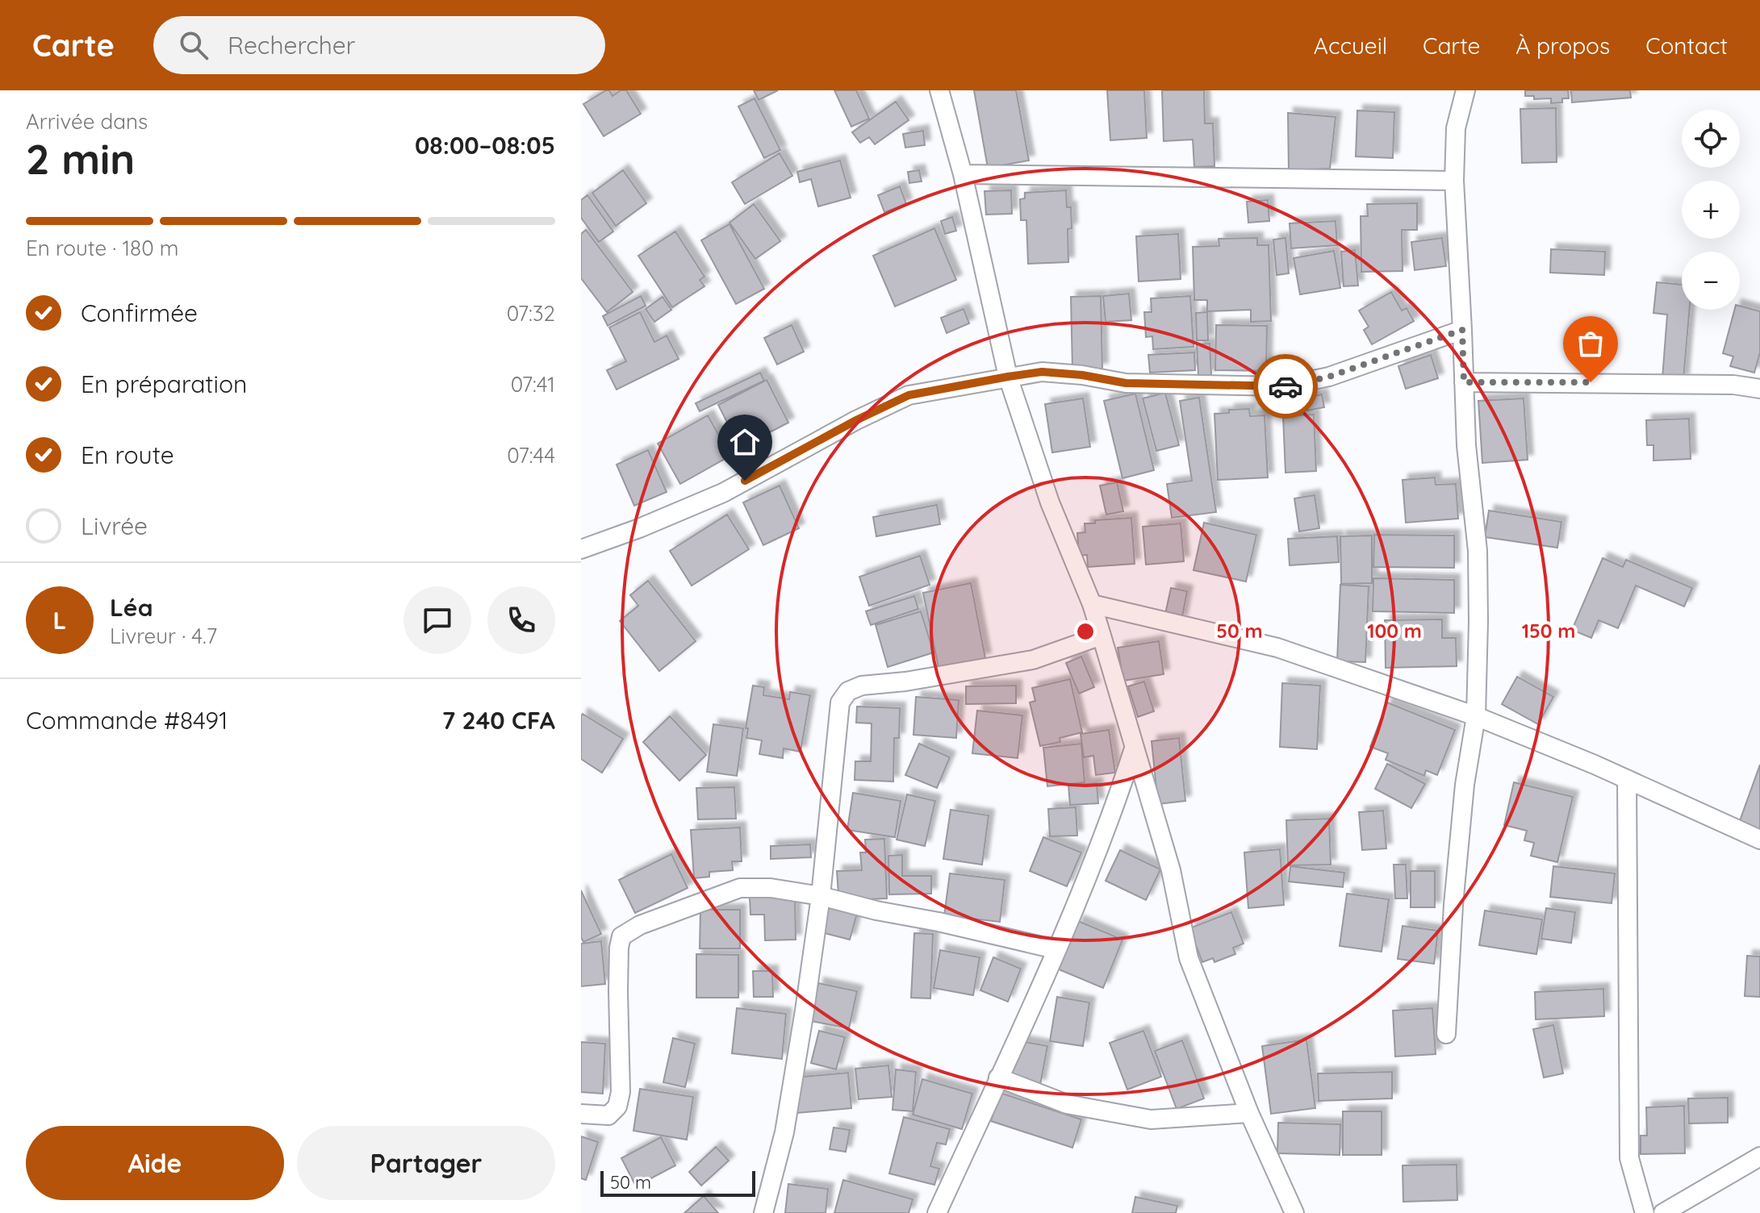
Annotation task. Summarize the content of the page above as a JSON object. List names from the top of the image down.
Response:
{
  "scale_bar": "50 m",
  "page": {
    "header": "Carte",
    "search": "Rechercher",
    "nav": [
      "Accueil",
      "Carte",
      "À propos",
      "Contact"
    ],
    "heading": ["2 min", "Arrivée dans", "08:00–08:05"],
    "panel": [
      "Léa",
      "Livreur · 4.7",
      "Commande #8491",
      "7 240 CFA"
    ],
    "map_buttons": ["+", "−"],
    "bar": "En route · 180 m",
    "list": [
      ["Confirmée", "07:32"],
      ["En préparation", "07:41"],
      ["En route", "07:44"],
      "Livrée"
    ],
    "round": "L",
    "buttons": ["Aide", "Partager"],
    "scale": "50 m"
  },
  "rings": ["50 m", "100 m", "150 m"]
}
